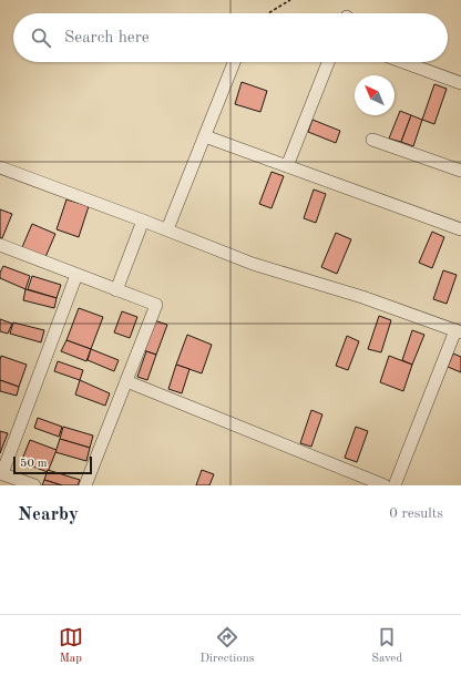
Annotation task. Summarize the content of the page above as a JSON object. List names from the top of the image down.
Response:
{
  "scale_bar": "50 m",
  "north": "top left",
  "page": {
    "search": "Search here",
    "scale": "50 m",
    "heading": ["Nearby", "0 results"],
    "nav": ["Map", "Directions", "Saved"]
  }
}
